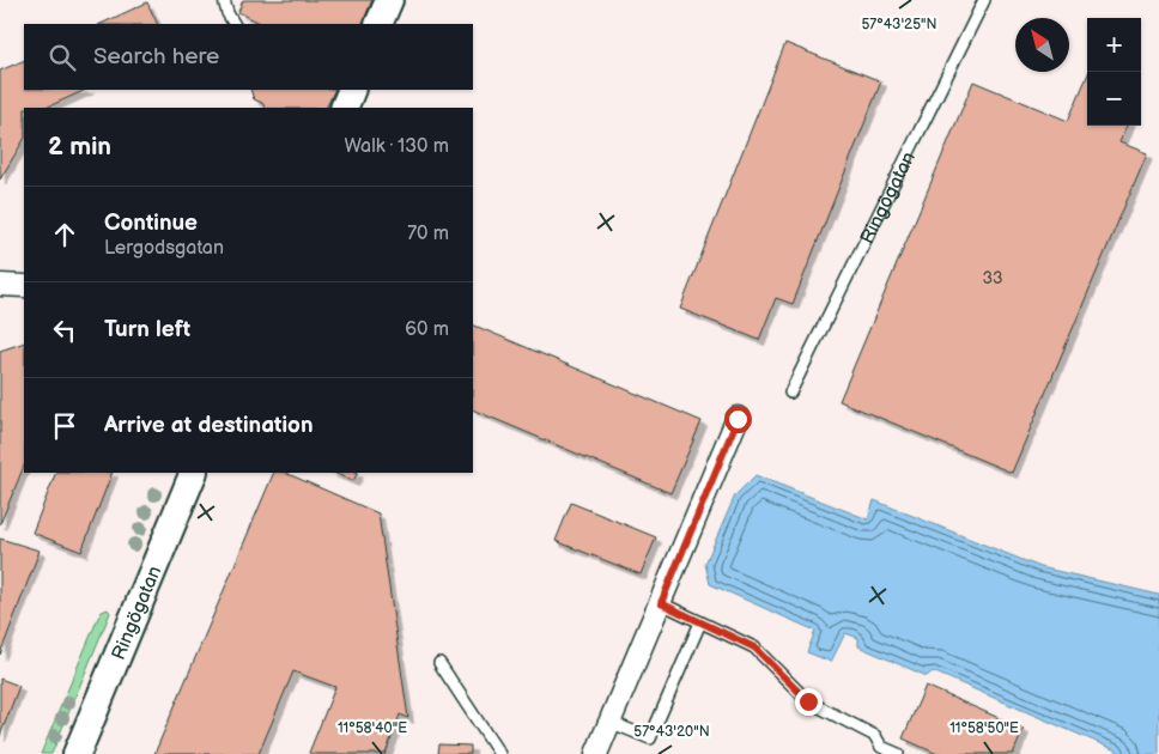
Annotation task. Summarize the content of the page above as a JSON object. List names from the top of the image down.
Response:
{
  "streets": {
    "street": ["Ringögatan"]
  },
  "house_numbers": ["33"],
  "north": "top left",
  "page": {
    "map_buttons": ["+", "−"],
    "search": "Search here",
    "heading": ["2 min", "Walk · 130 m"],
    "list": [
      ["Continue", "Lergodsgatan", "70 m"],
      ["Turn left", "60 m"],
      "Arrive at destination"
    ]
  },
  "coordinates": [
    "57°43'25\"N",
    "11°58'40\"E",
    "11°58'50\"E",
    "57°43'20\"N"
  ]
}
